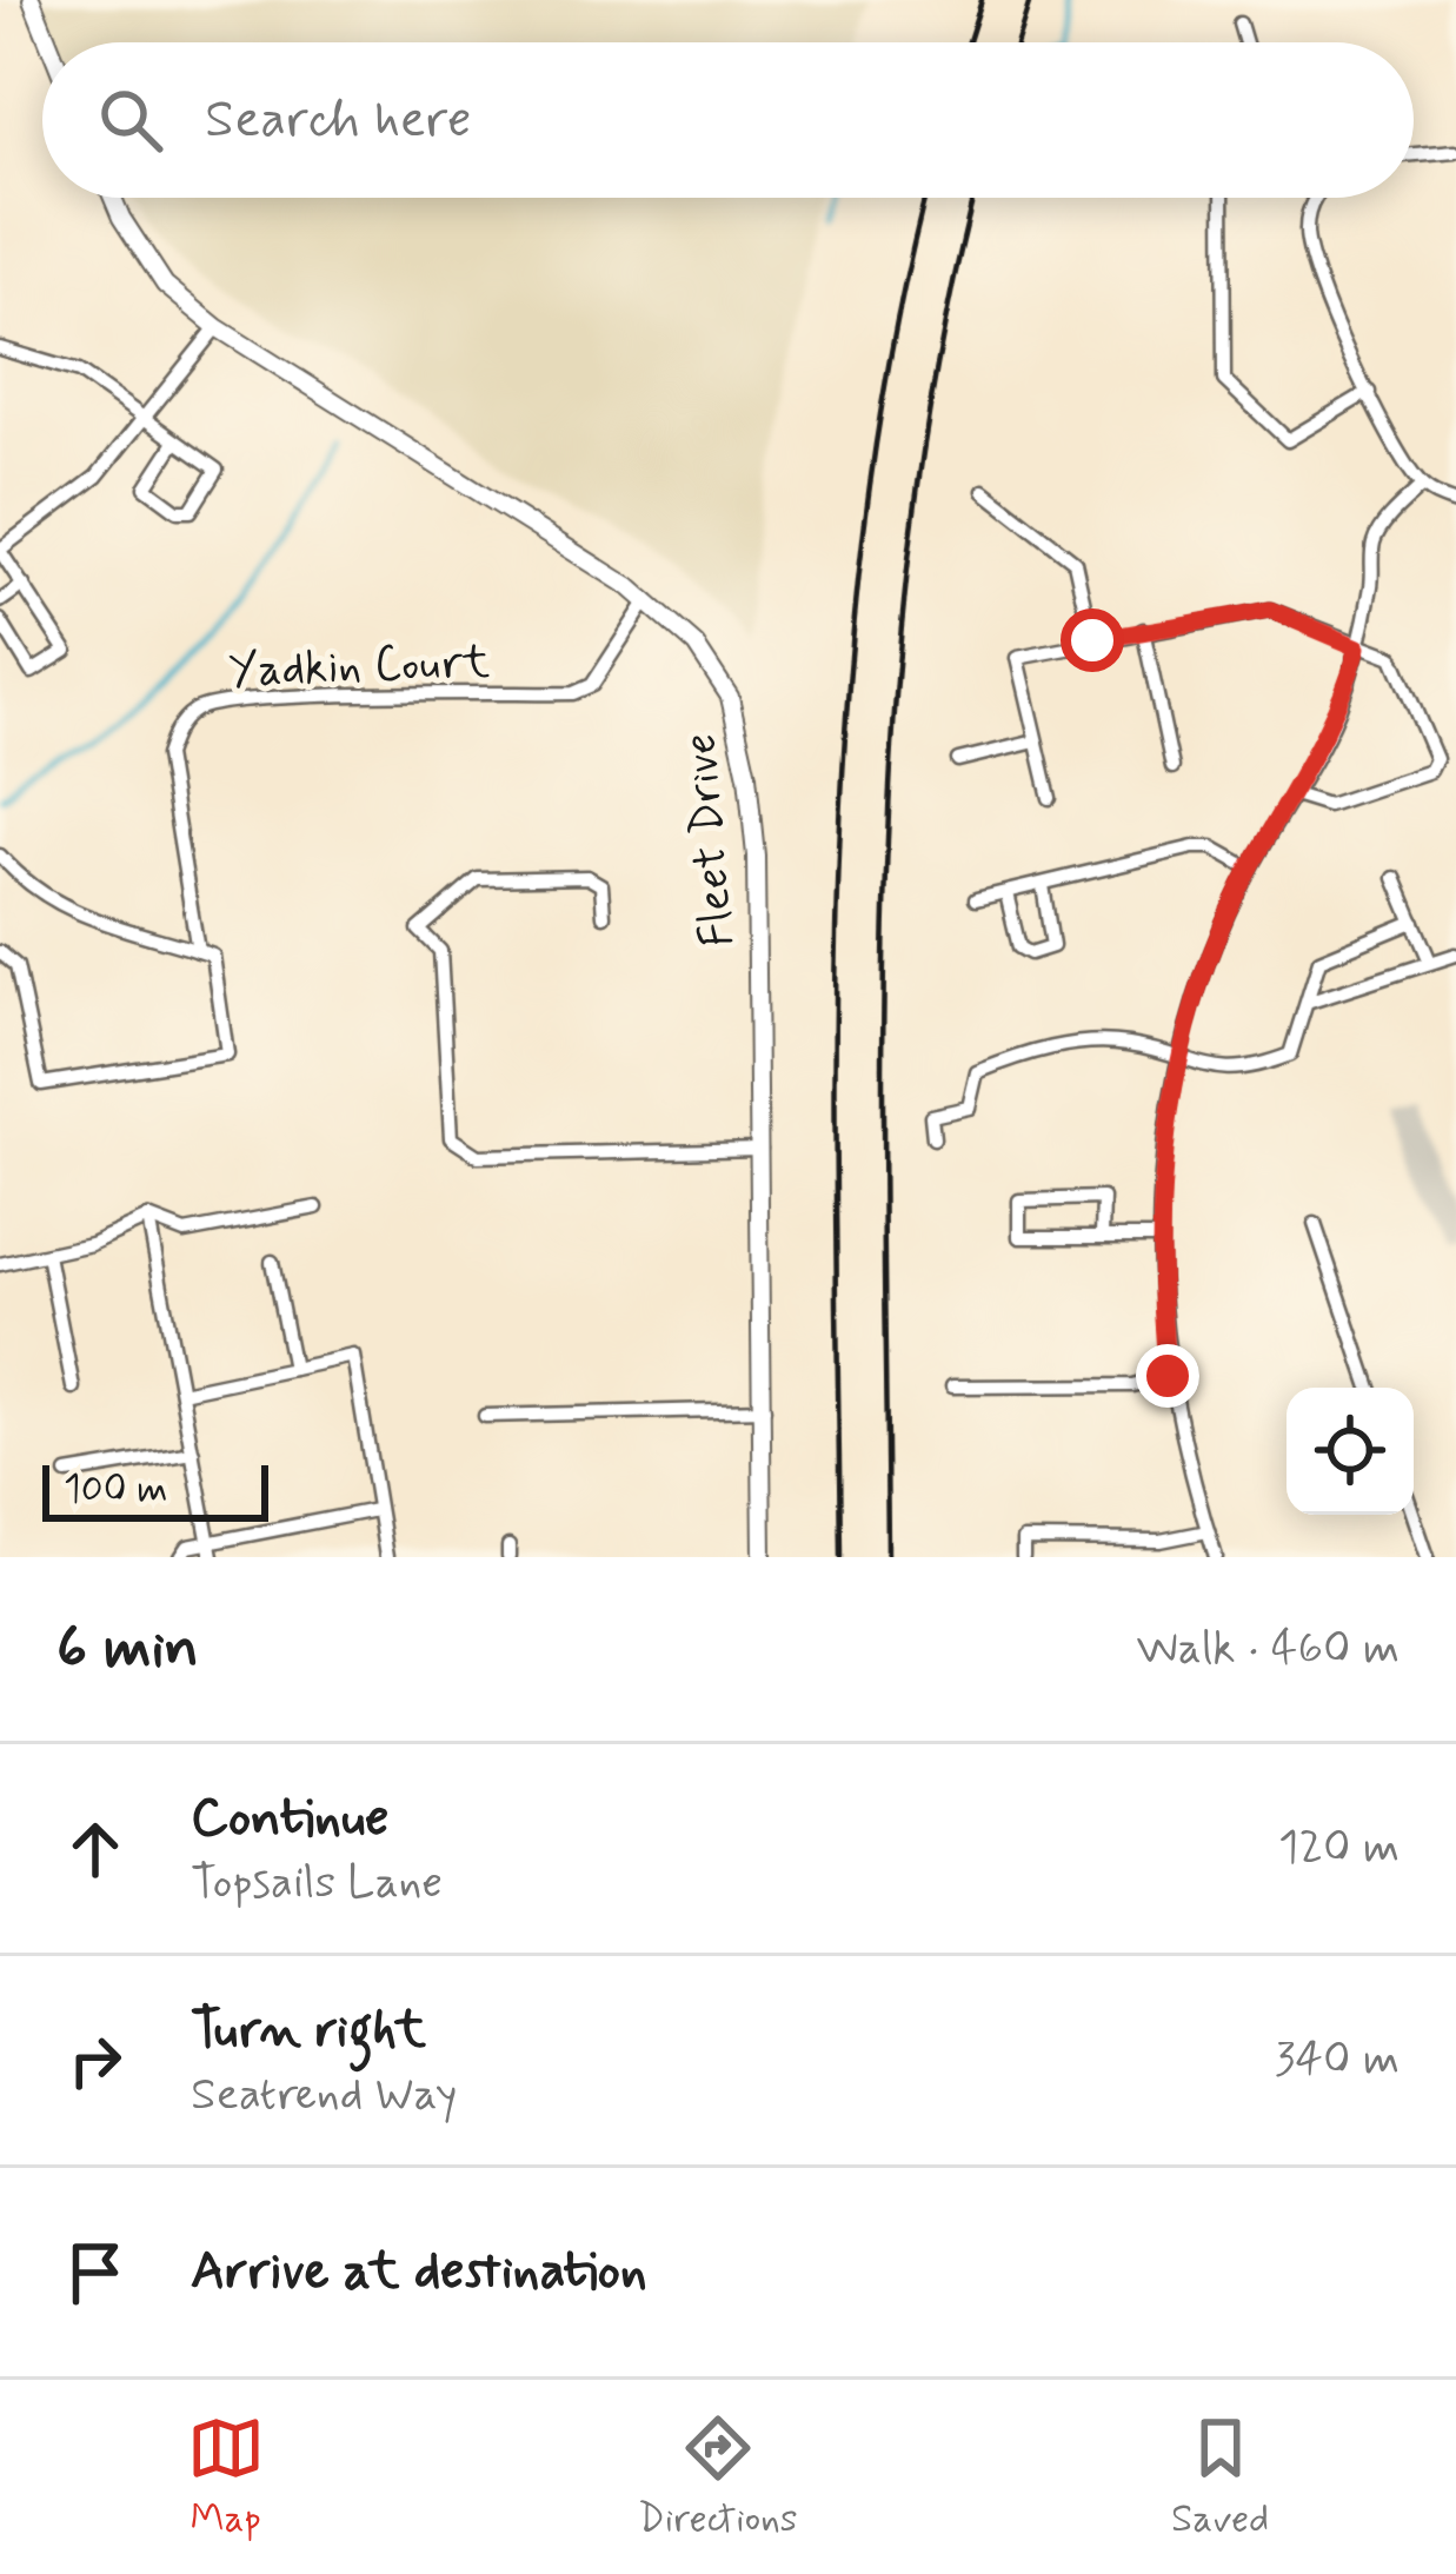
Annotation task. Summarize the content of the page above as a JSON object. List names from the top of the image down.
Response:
{
  "streets": {
    "street": ["Yadkin Court", "Fleet Drive"]
  },
  "crossings": [
    ["Yadkin Court", "Fleet Drive"]
  ],
  "scale_bar": "100 m",
  "page": {
    "search": "Search here",
    "scale": "100 m",
    "heading": ["6 min", "Walk · 460 m"],
    "list": [
      ["Continue", "Topsails Lane", "120 m"],
      ["Turn right", "Seatrend Way", "340 m"],
      "Arrive at destination"
    ],
    "nav": ["Map", "Directions", "Saved"]
  }
}
